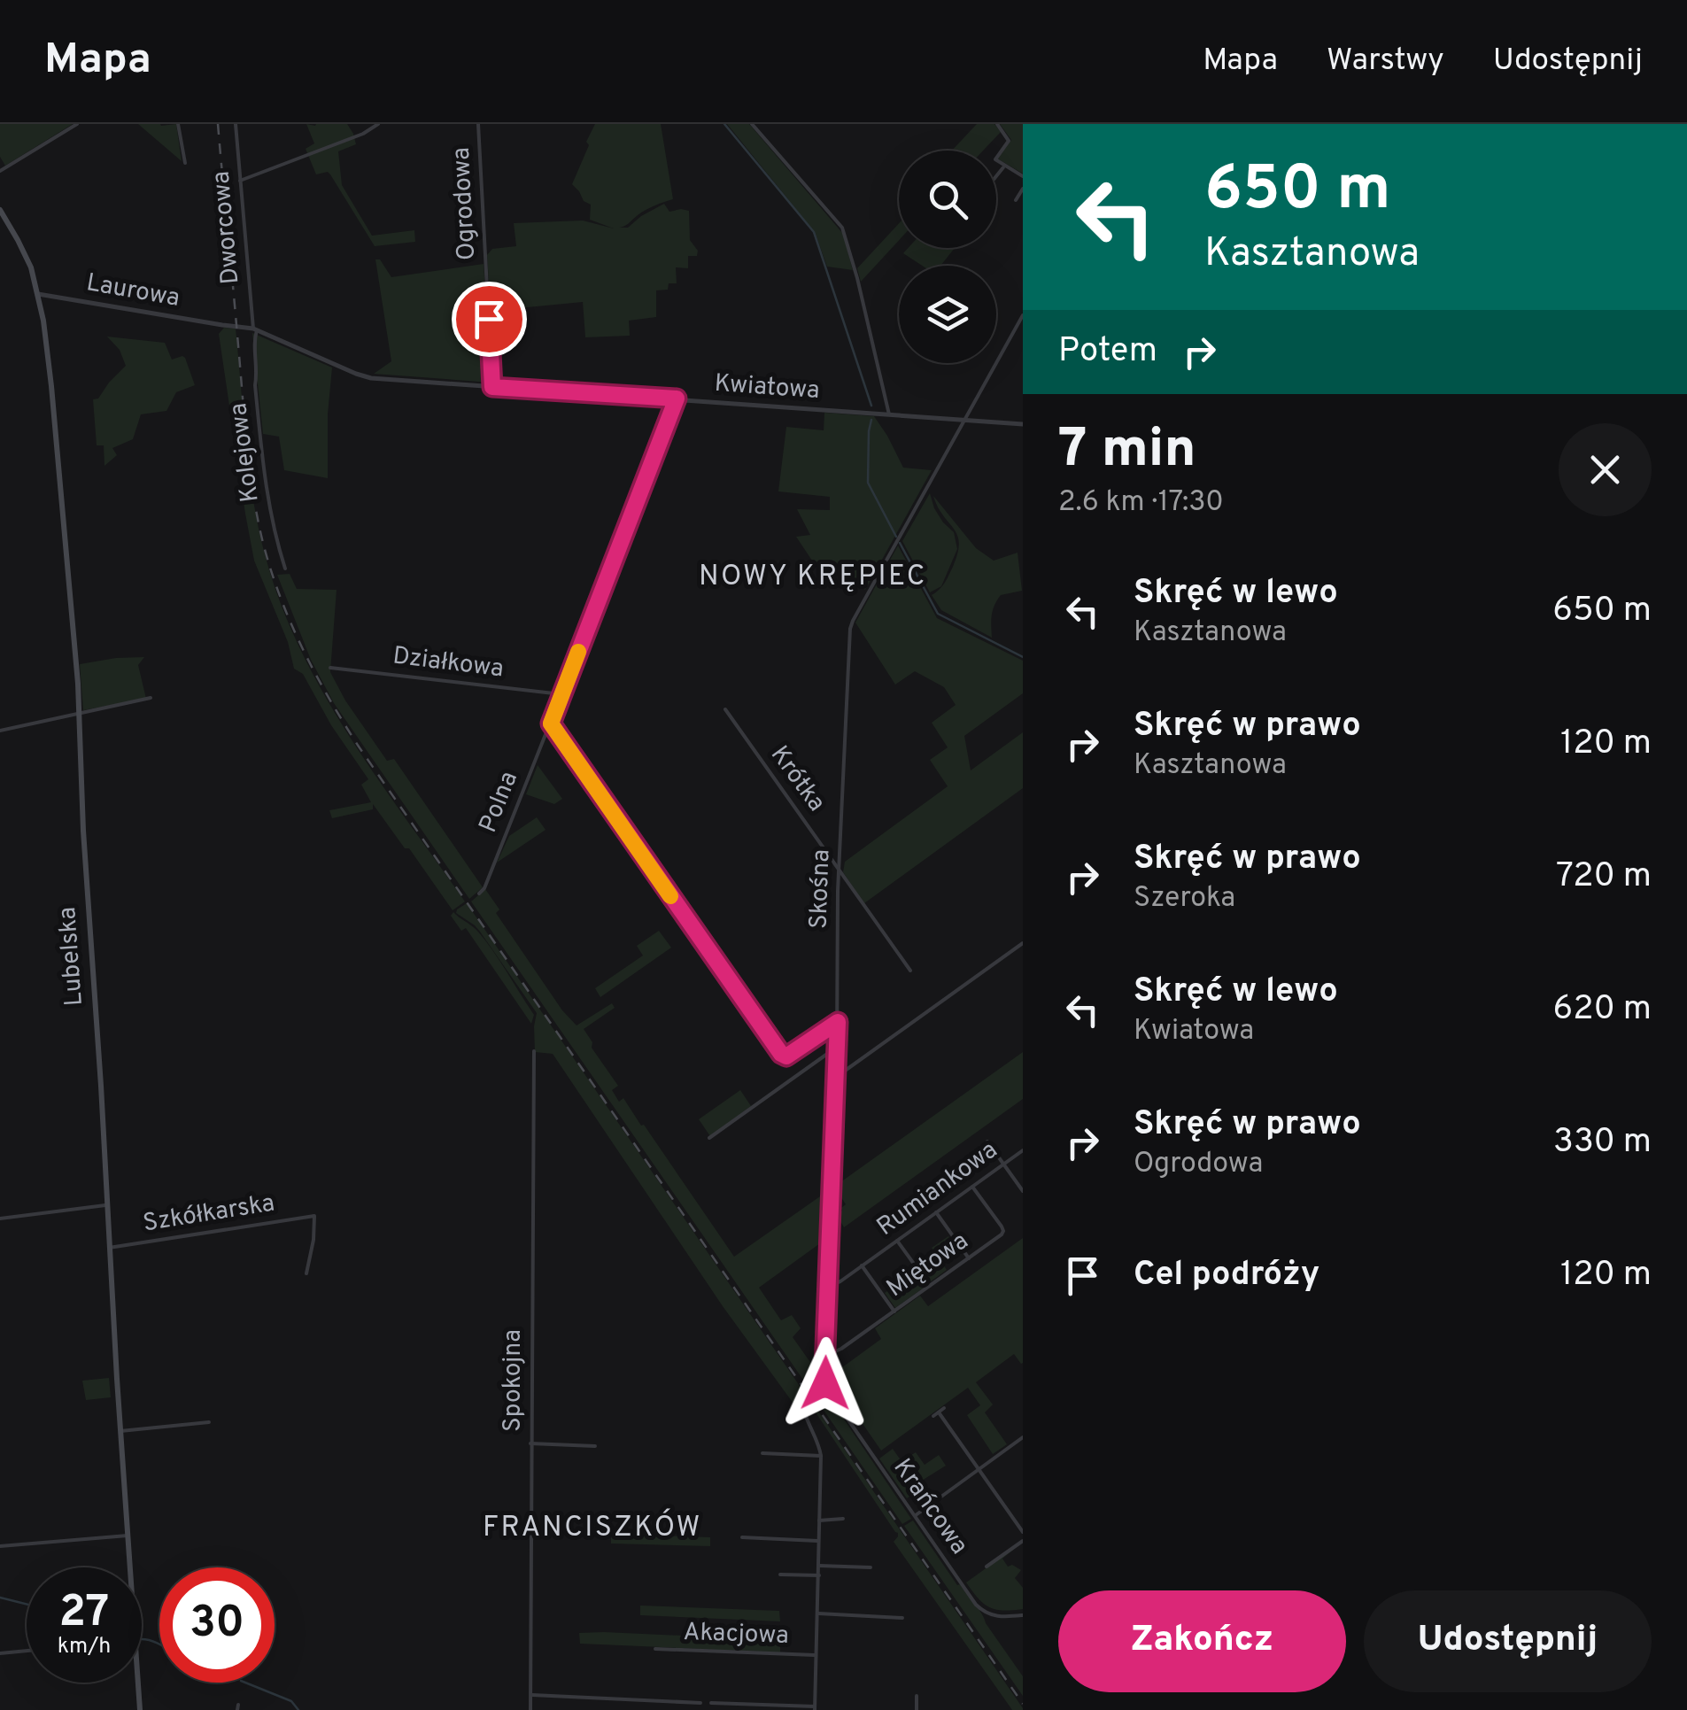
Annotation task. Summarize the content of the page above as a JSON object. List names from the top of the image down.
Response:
{
  "streets": {
    "main road": ["Lubelska"],
    "street": [
      "Ogrodowa",
      "Dworcowa",
      "Laurowa",
      "Kwiatowa",
      "Kolejowa",
      "Działkowa",
      "Krótka",
      "Polna",
      "Skośna",
      "Rumiankowa",
      "Szkółkarska",
      "Miętowa",
      "Spokojna",
      "Krańcowa",
      "Akacjowa"
    ]
  },
  "crossings": [
    ["Ogrodowa", "Kwiatowa"],
    ["Dworcowa", "Laurowa"],
    ["Dworcowa", "Kwiatowa"],
    ["Dworcowa", "Kolejowa"],
    ["Laurowa", "Kwiatowa"],
    ["Laurowa", "Kolejowa"],
    ["Laurowa", "Lubelska"],
    ["Kwiatowa", "Kolejowa"],
    ["Kwiatowa", "Polna"],
    ["Kwiatowa", "Skośna"],
    ["Działkowa", "Polna"],
    ["Krótka", "Skośna"],
    ["Skośna", "Rumiankowa"],
    ["Skośna", "Miętowa"],
    ["Skośna", "Krańcowa"],
    ["Lubelska", "Szkółkarska"],
    ["Rumiankowa", "Miętowa"]
  ],
  "districts": ["NOWY KRĘPIEC", "FRANCISZKÓW"],
  "page": {
    "header": "Mapa",
    "nav": ["Mapa", "Warstwy", "Udostępnij"],
    "turn": ["650 m", "Kasztanowa"],
    "then": "Potem",
    "heading": ["7 min", "2.6 km · 17:30"],
    "list": [
      {
        "name": "Skręć w lewo",
        "note": "Kasztanowa",
        "value": "650 m"
      },
      {
        "name": "Skręć w prawo",
        "note": "Kasztanowa",
        "value": "120 m"
      },
      {
        "name": "Skręć w prawo",
        "note": "Szeroka",
        "value": "720 m"
      },
      {
        "name": "Skręć w lewo",
        "note": "Kwiatowa",
        "value": "620 m"
      },
      {
        "name": "Skręć w prawo",
        "note": "Ogrodowa",
        "value": "330 m"
      },
      {
        "name": "Cel podróży",
        "value": "120 m"
      }
    ],
    "speed": "27 km/h",
    "limit": "30",
    "buttons": ["Zakończ", "Udostępnij"]
  }
}
